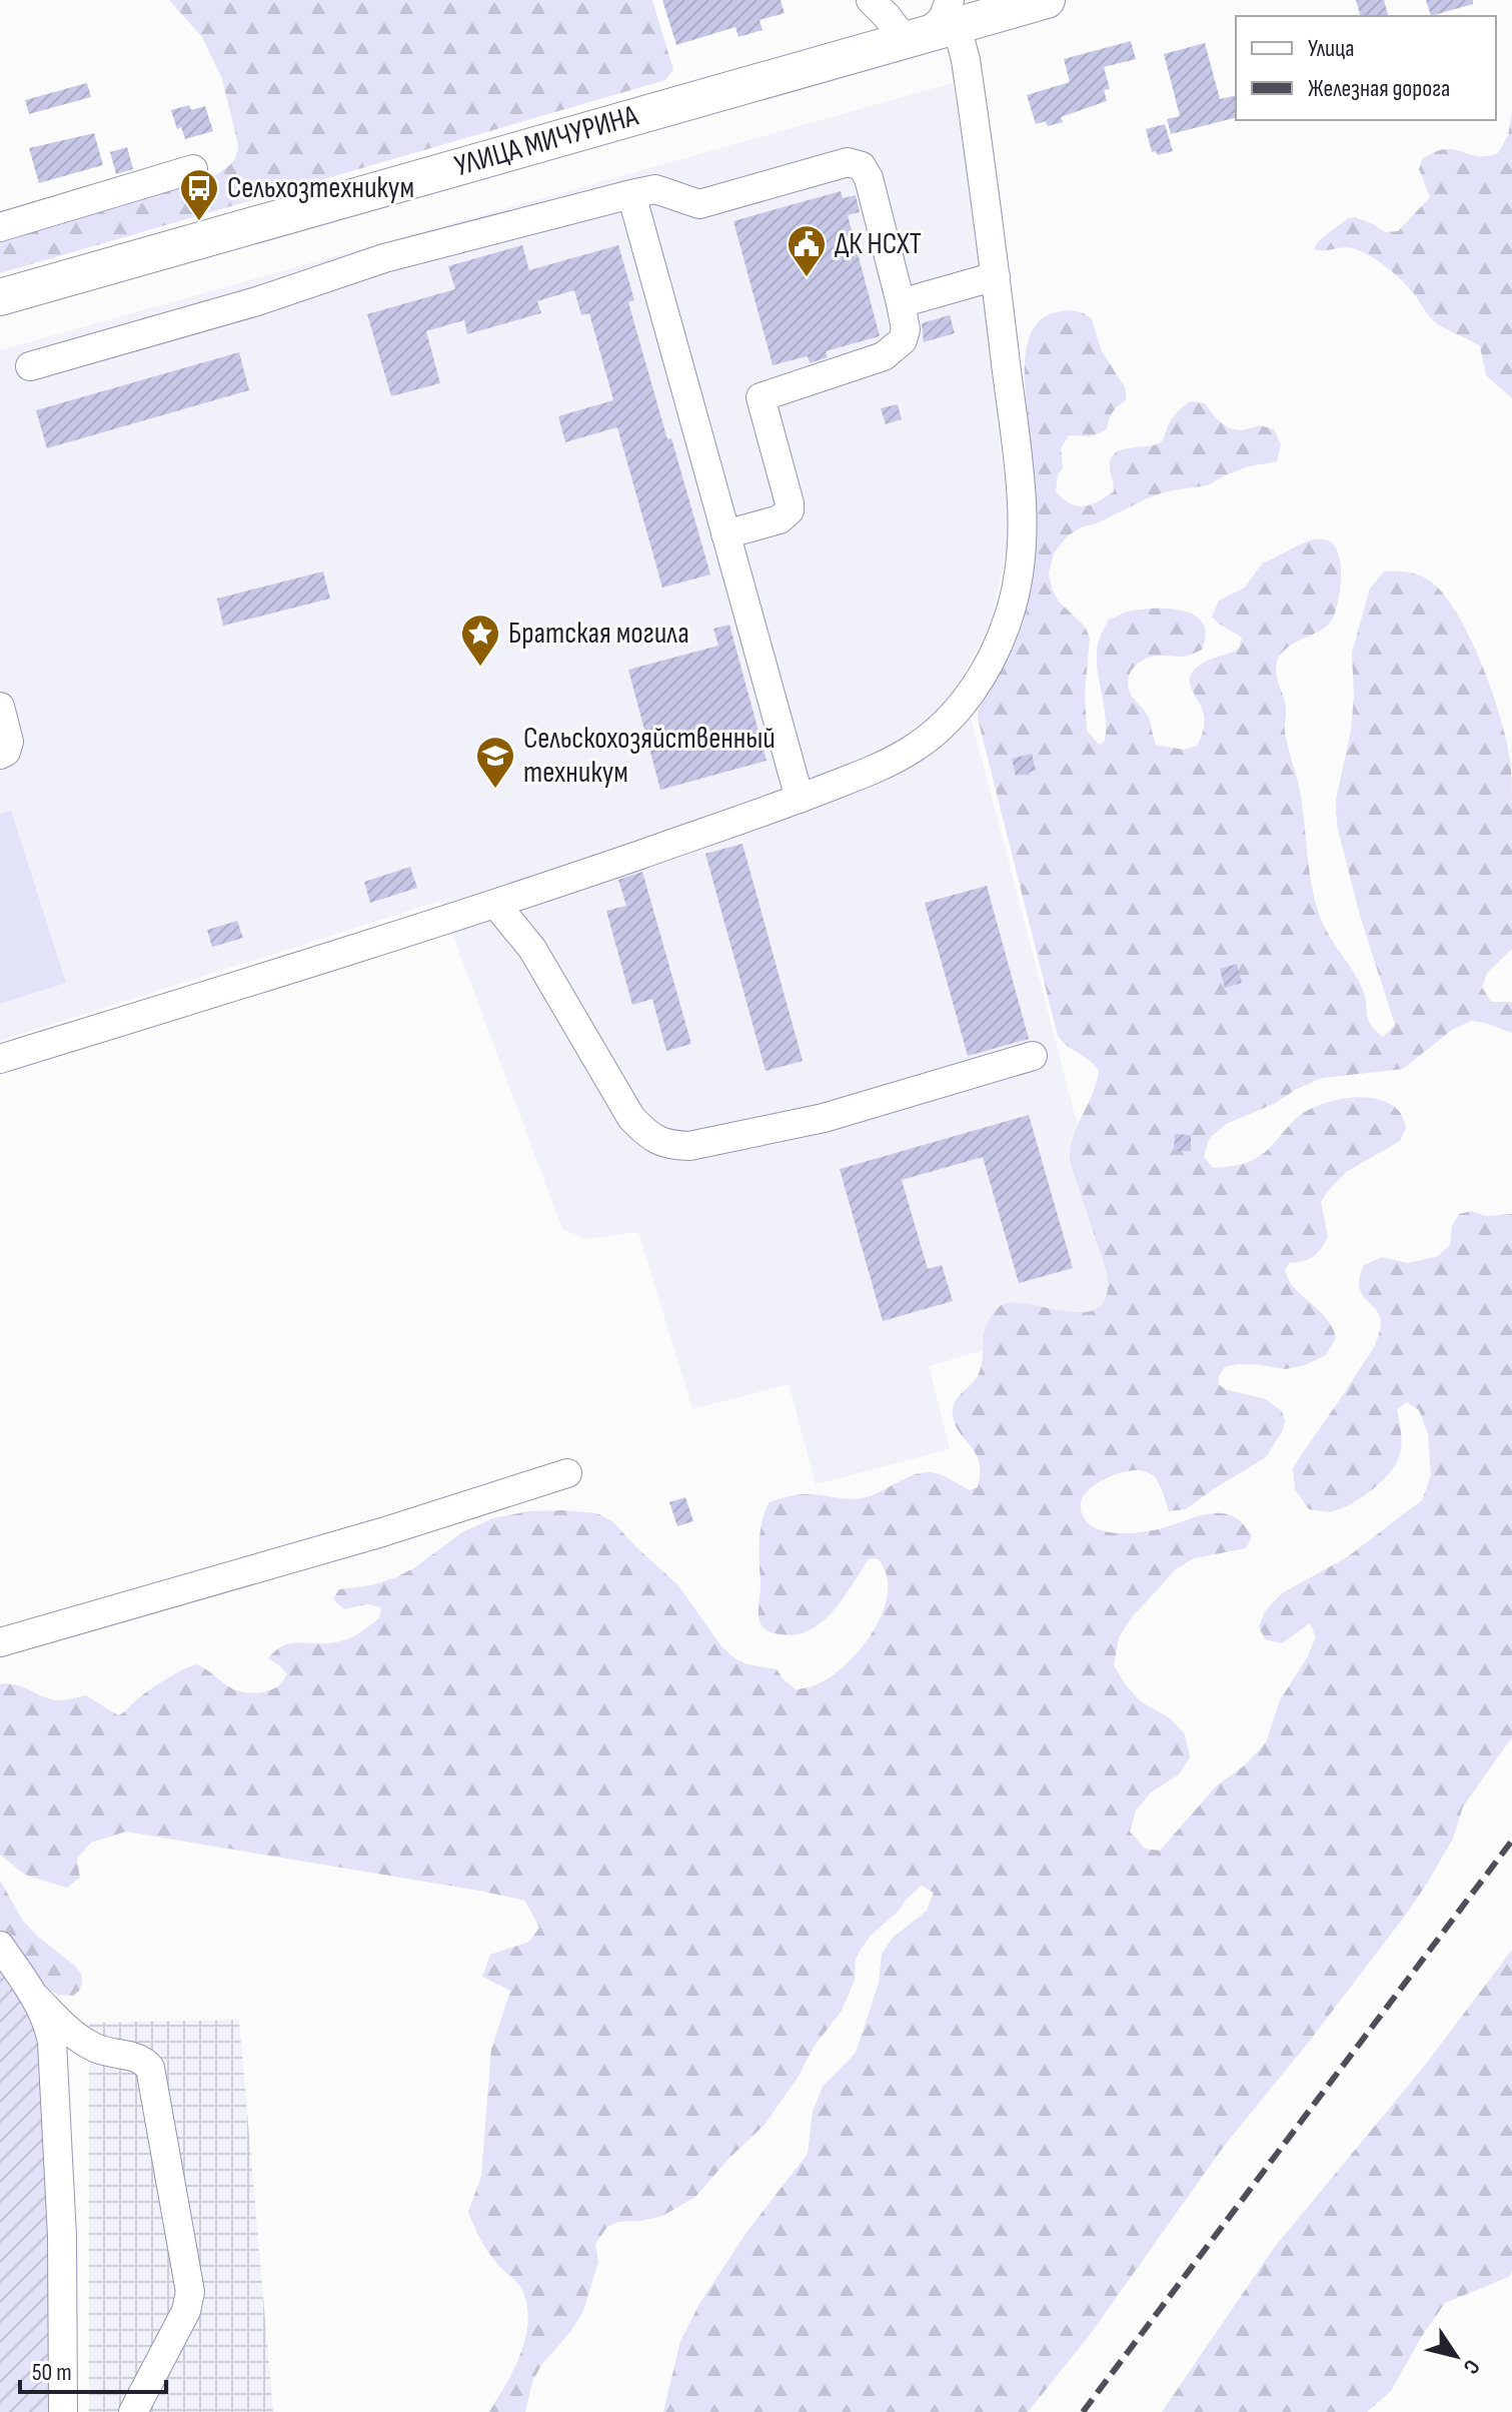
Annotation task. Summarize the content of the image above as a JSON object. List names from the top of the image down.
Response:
{
  "streets": {
    "main road": ["УЛИЦА МИЧУРИНА"]
  },
  "places": {
    "bus stop": ["Сельхозтехникум"],
    "public building": ["ДК НСХТ"],
    "place": ["Братская могила"],
    "school or university": ["Сельскохозяйственный техникум"]
  },
  "legend": ["Улица", "Железная дорога"],
  "scale_bar": "50 m",
  "north": "bottom right"
}
